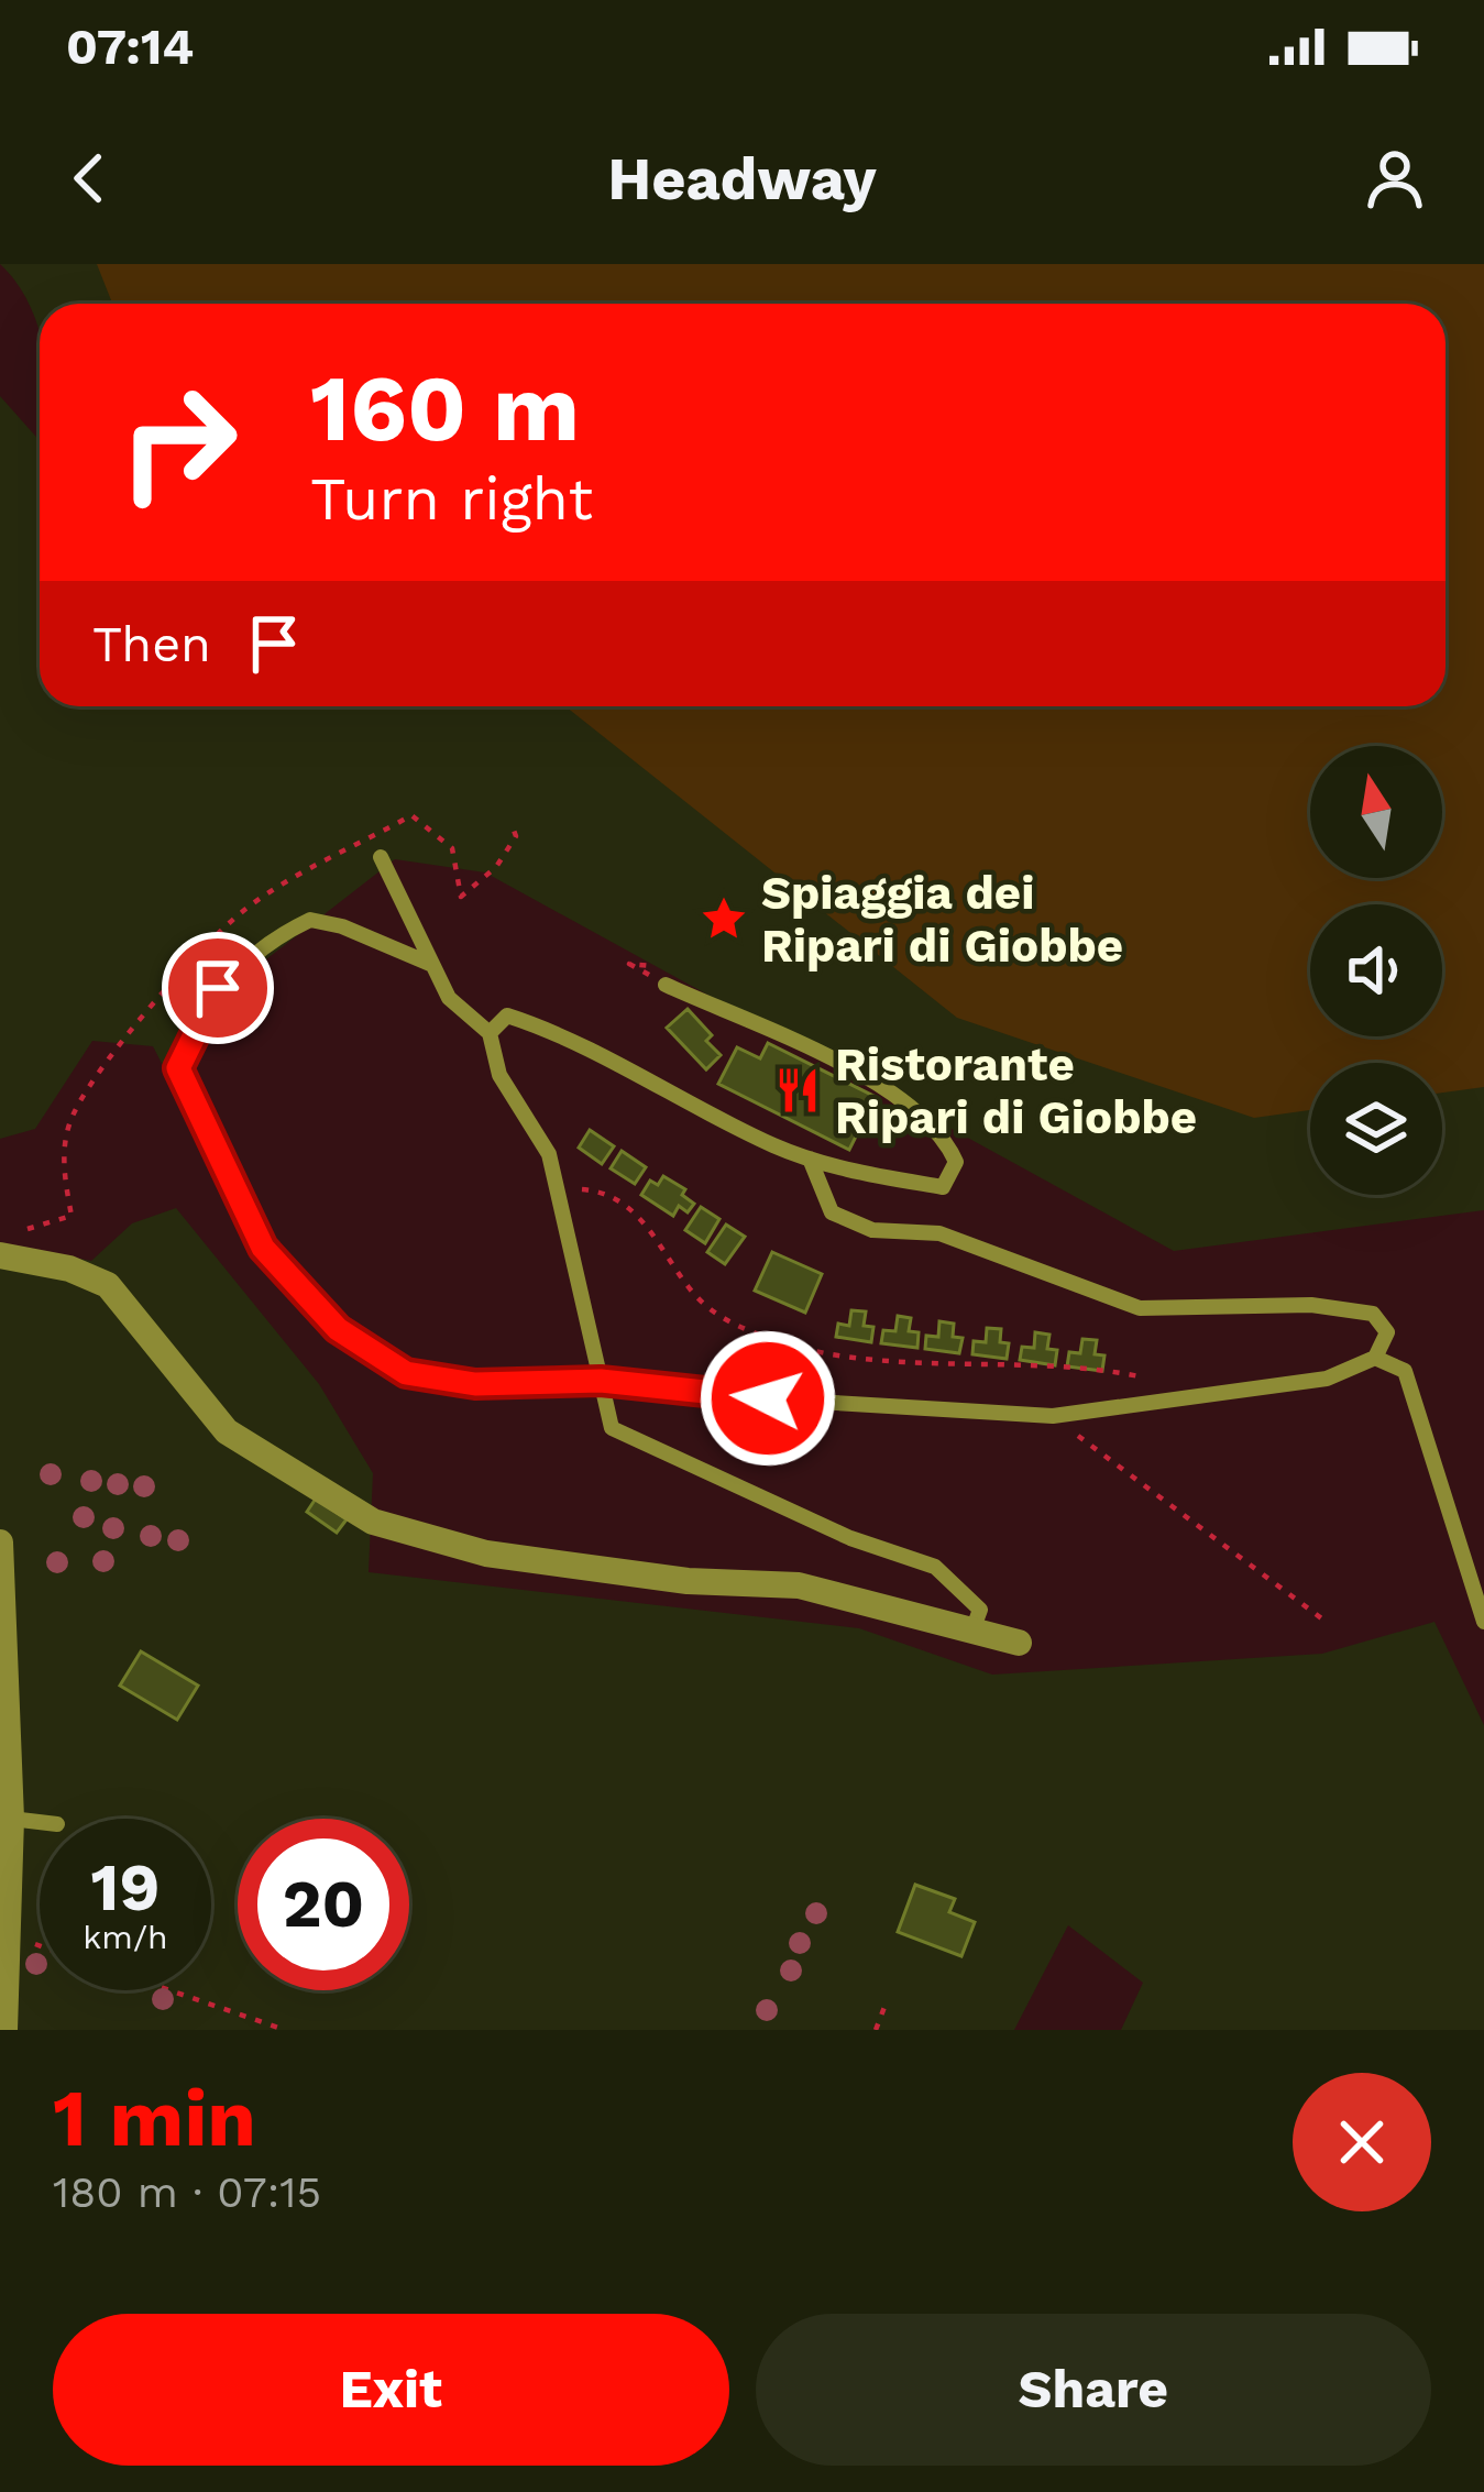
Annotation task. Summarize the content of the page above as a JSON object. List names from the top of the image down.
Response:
{
  "places": {
    "place": ["Spiaggia dei Ripari di Giobbe"],
    "restaurant": ["Ristorante Ripari di Giobbe"]
  },
  "north": "top",
  "page": {
    "status": "07:14",
    "header": "Headway",
    "turn": ["160 m", "Turn right"],
    "then": "Then",
    "speed": "19 km/h",
    "limit": "20",
    "heading": ["1 min", "180 m · 07:15"],
    "buttons": ["Exit", "Share"]
  }
}
